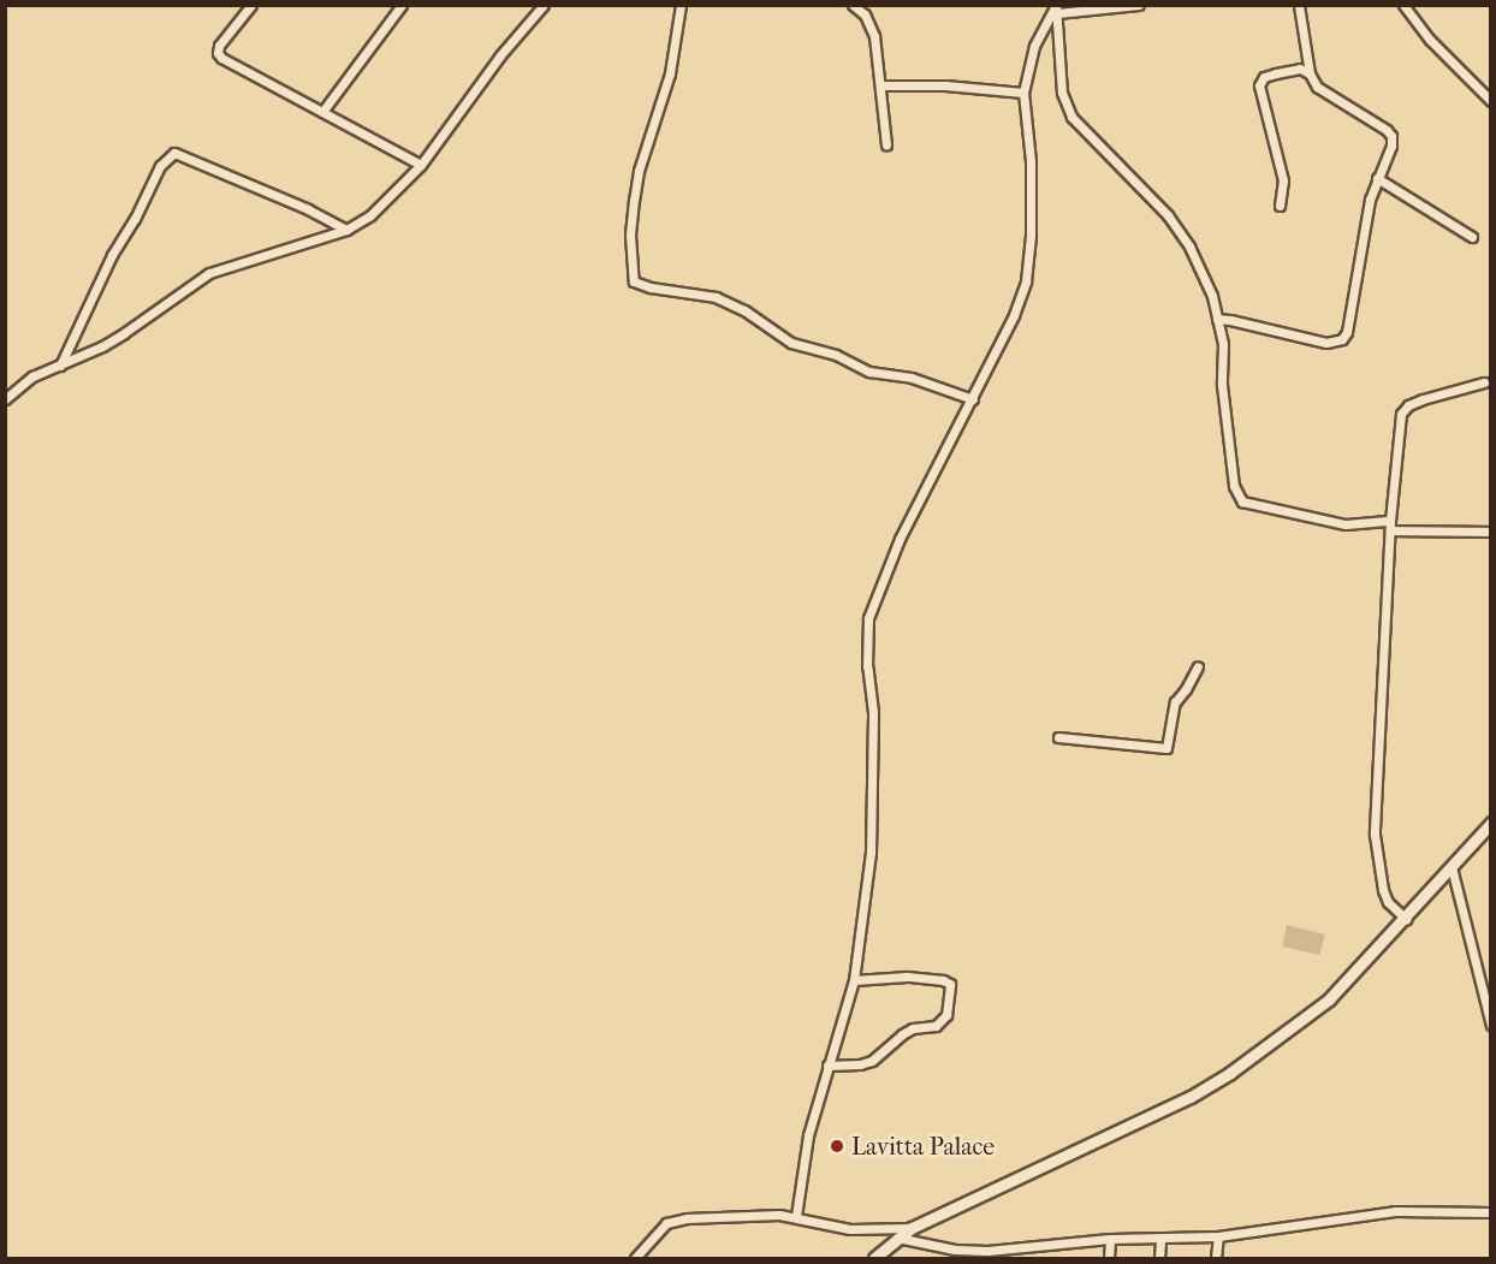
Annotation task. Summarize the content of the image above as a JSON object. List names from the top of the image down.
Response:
{
  "places": ["Lavitta Palace"]
}
